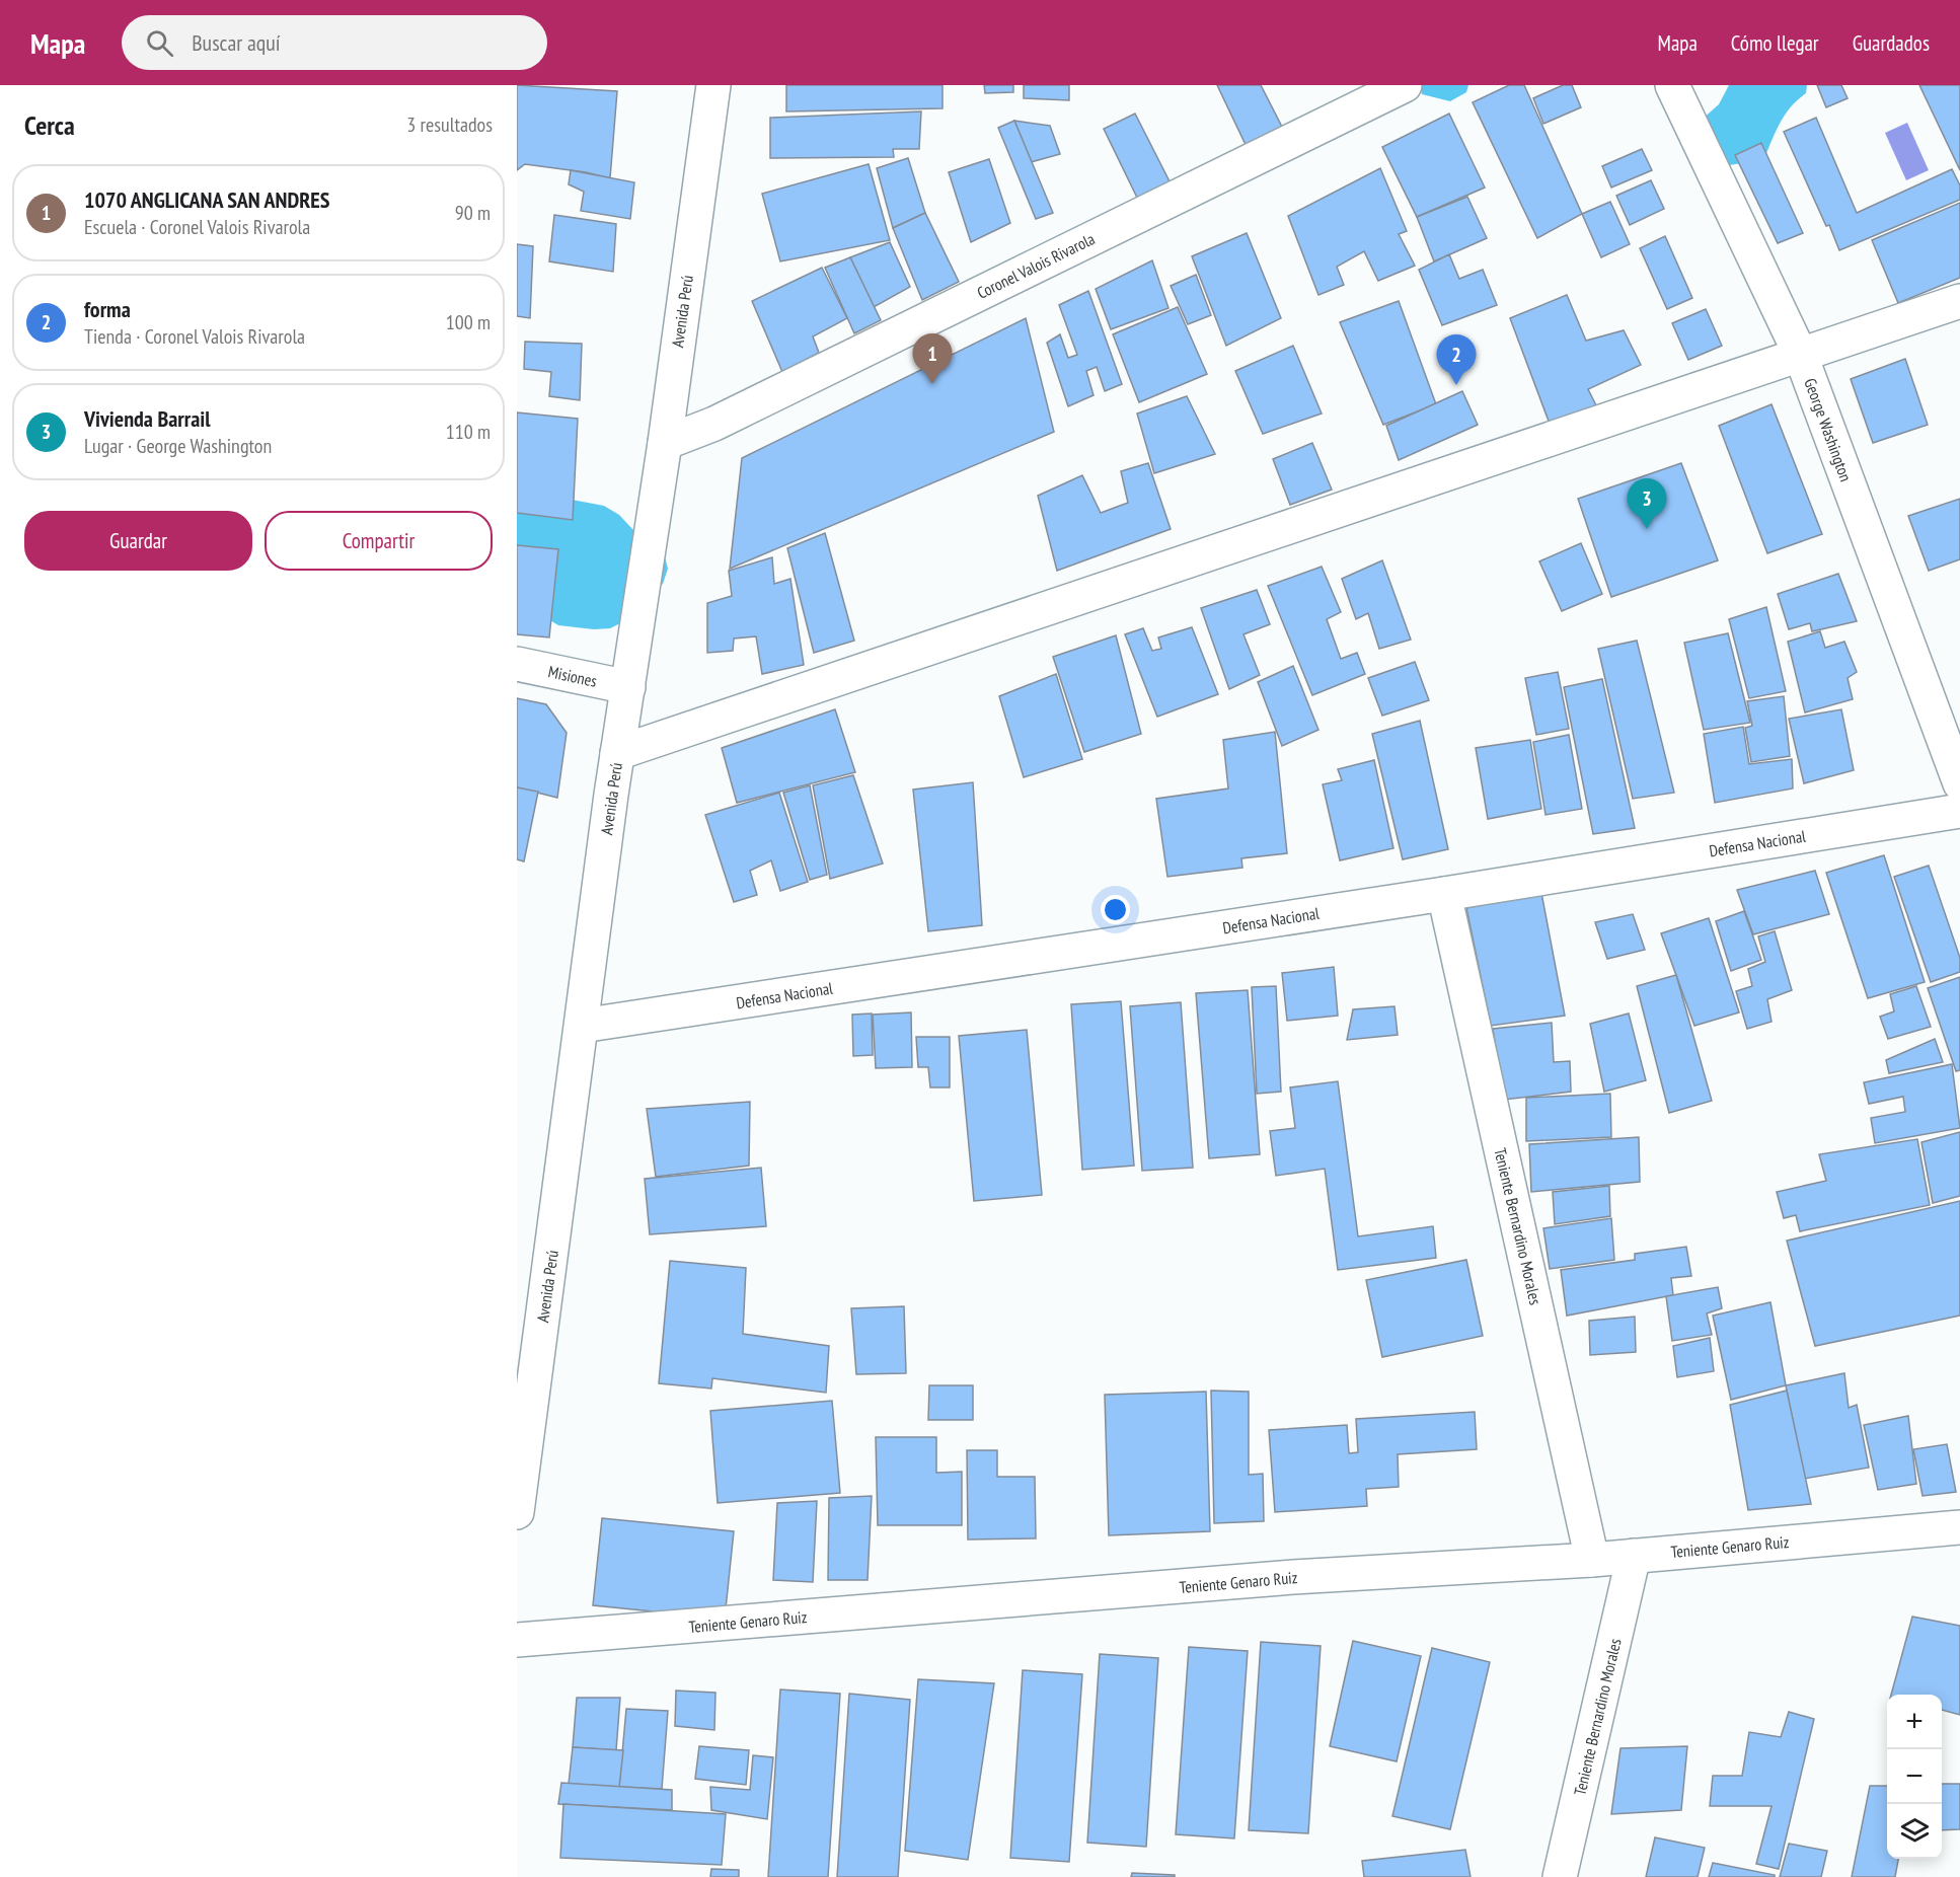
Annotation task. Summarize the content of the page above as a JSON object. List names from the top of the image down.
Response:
{
  "streets": {
    "street": [
      "Coronel Valois Rivarola",
      "Avenida Perú",
      "George Washington",
      "Misiones",
      "Defensa Nacional",
      "Teniente Bernardino Morales",
      "Teniente Genaro Ruiz"
    ]
  },
  "crossings": [
    ["Coronel Valois Rivarola", "Avenida Perú"],
    ["Avenida Perú", "Misiones"],
    ["Avenida Perú", "Defensa Nacional"],
    ["Defensa Nacional", "Teniente Bernardino Morales"],
    ["Teniente Bernardino Morales", "Teniente Genaro Ruiz"]
  ],
  "page": {
    "header": "Mapa",
    "search": "Buscar aquí",
    "nav": ["Mapa", "Cómo llegar", "Guardados"],
    "heading": ["Cerca", "3 resultados"],
    "list": [
      {
        "mark": "1",
        "name": "1070 ANGLICANA SAN ANDRES",
        "note": "Escuela · Coronel Valois Rivarola",
        "value": "90 m"
      },
      {
        "mark": "2",
        "name": "forma",
        "note": "Tienda · Coronel Valois Rivarola",
        "value": "100 m"
      },
      {
        "mark": "3",
        "name": "Vivienda Barrail",
        "note": "Lugar · George Washington",
        "value": "110 m"
      }
    ],
    "pins": ["1", "2", "3"],
    "buttons": ["Guardar", "Compartir"],
    "map_buttons": ["+", "−"]
  }
}
